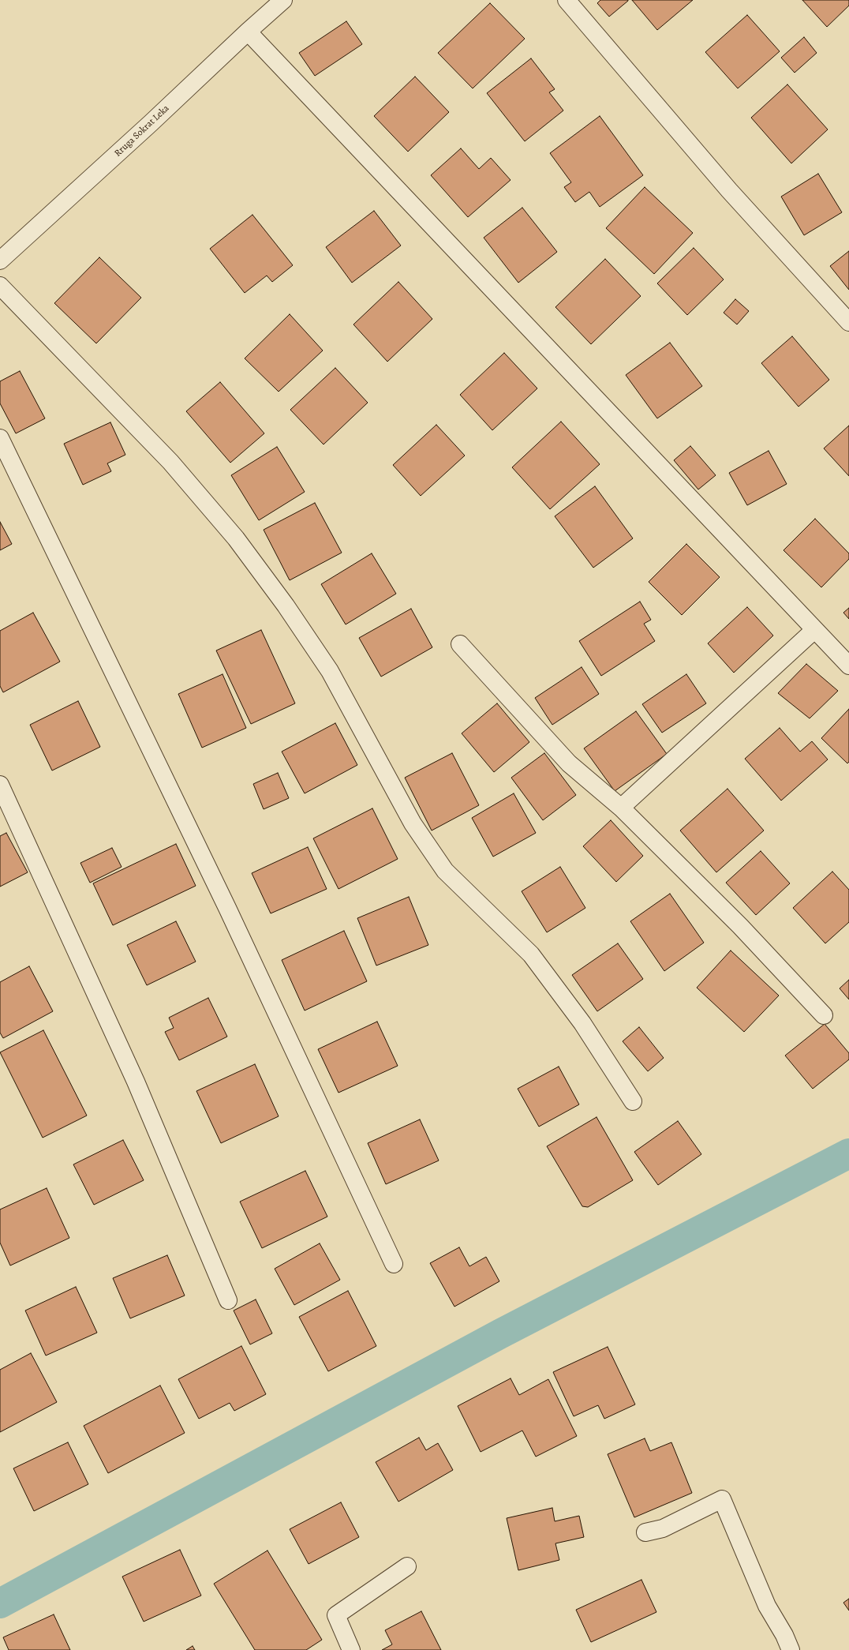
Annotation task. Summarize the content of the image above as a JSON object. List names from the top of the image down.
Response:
{
  "streets": {
    "street": ["Rruga Sokrat Leka"]
  }
}
